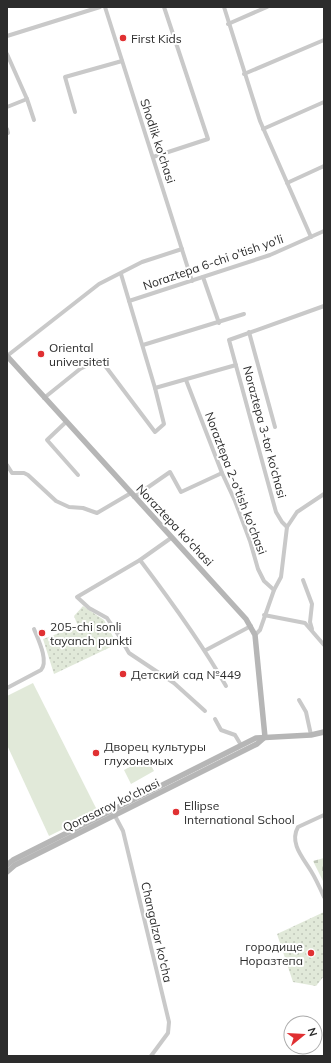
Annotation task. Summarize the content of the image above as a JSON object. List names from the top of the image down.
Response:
{
  "streets": {
    "main road": ["Noraztepa ko'chasi", "Qorasaroy ko'chasi"],
    "street": [
      "Shodlik ko'chasi",
      "Noraztepa 6-chi o'tish yo'li",
      "Noraztepa 3-tor ko‘chasi",
      "Noraztepa 2-o'tish ko'chasi",
      "Changalzor ko'cha"
    ]
  },
  "crossings": [
    ["Shodlik ko'chasi", "Noraztepa 6-chi o'tish yo'li"],
    ["Noraztepa ko'chasi", "Qorasaroy ko'chasi"],
    ["Qorasaroy ko'chasi", "Changalzor ko'cha"]
  ],
  "places": [
    "First Kids",
    "Oriental universiteti",
    "205-chi sonli tayanch punkti",
    "Детский сад №449",
    "Дворец культуры глухонемых",
    "Ellipse International School",
    "городище Норазтепа"
  ],
  "north": "right"
}
